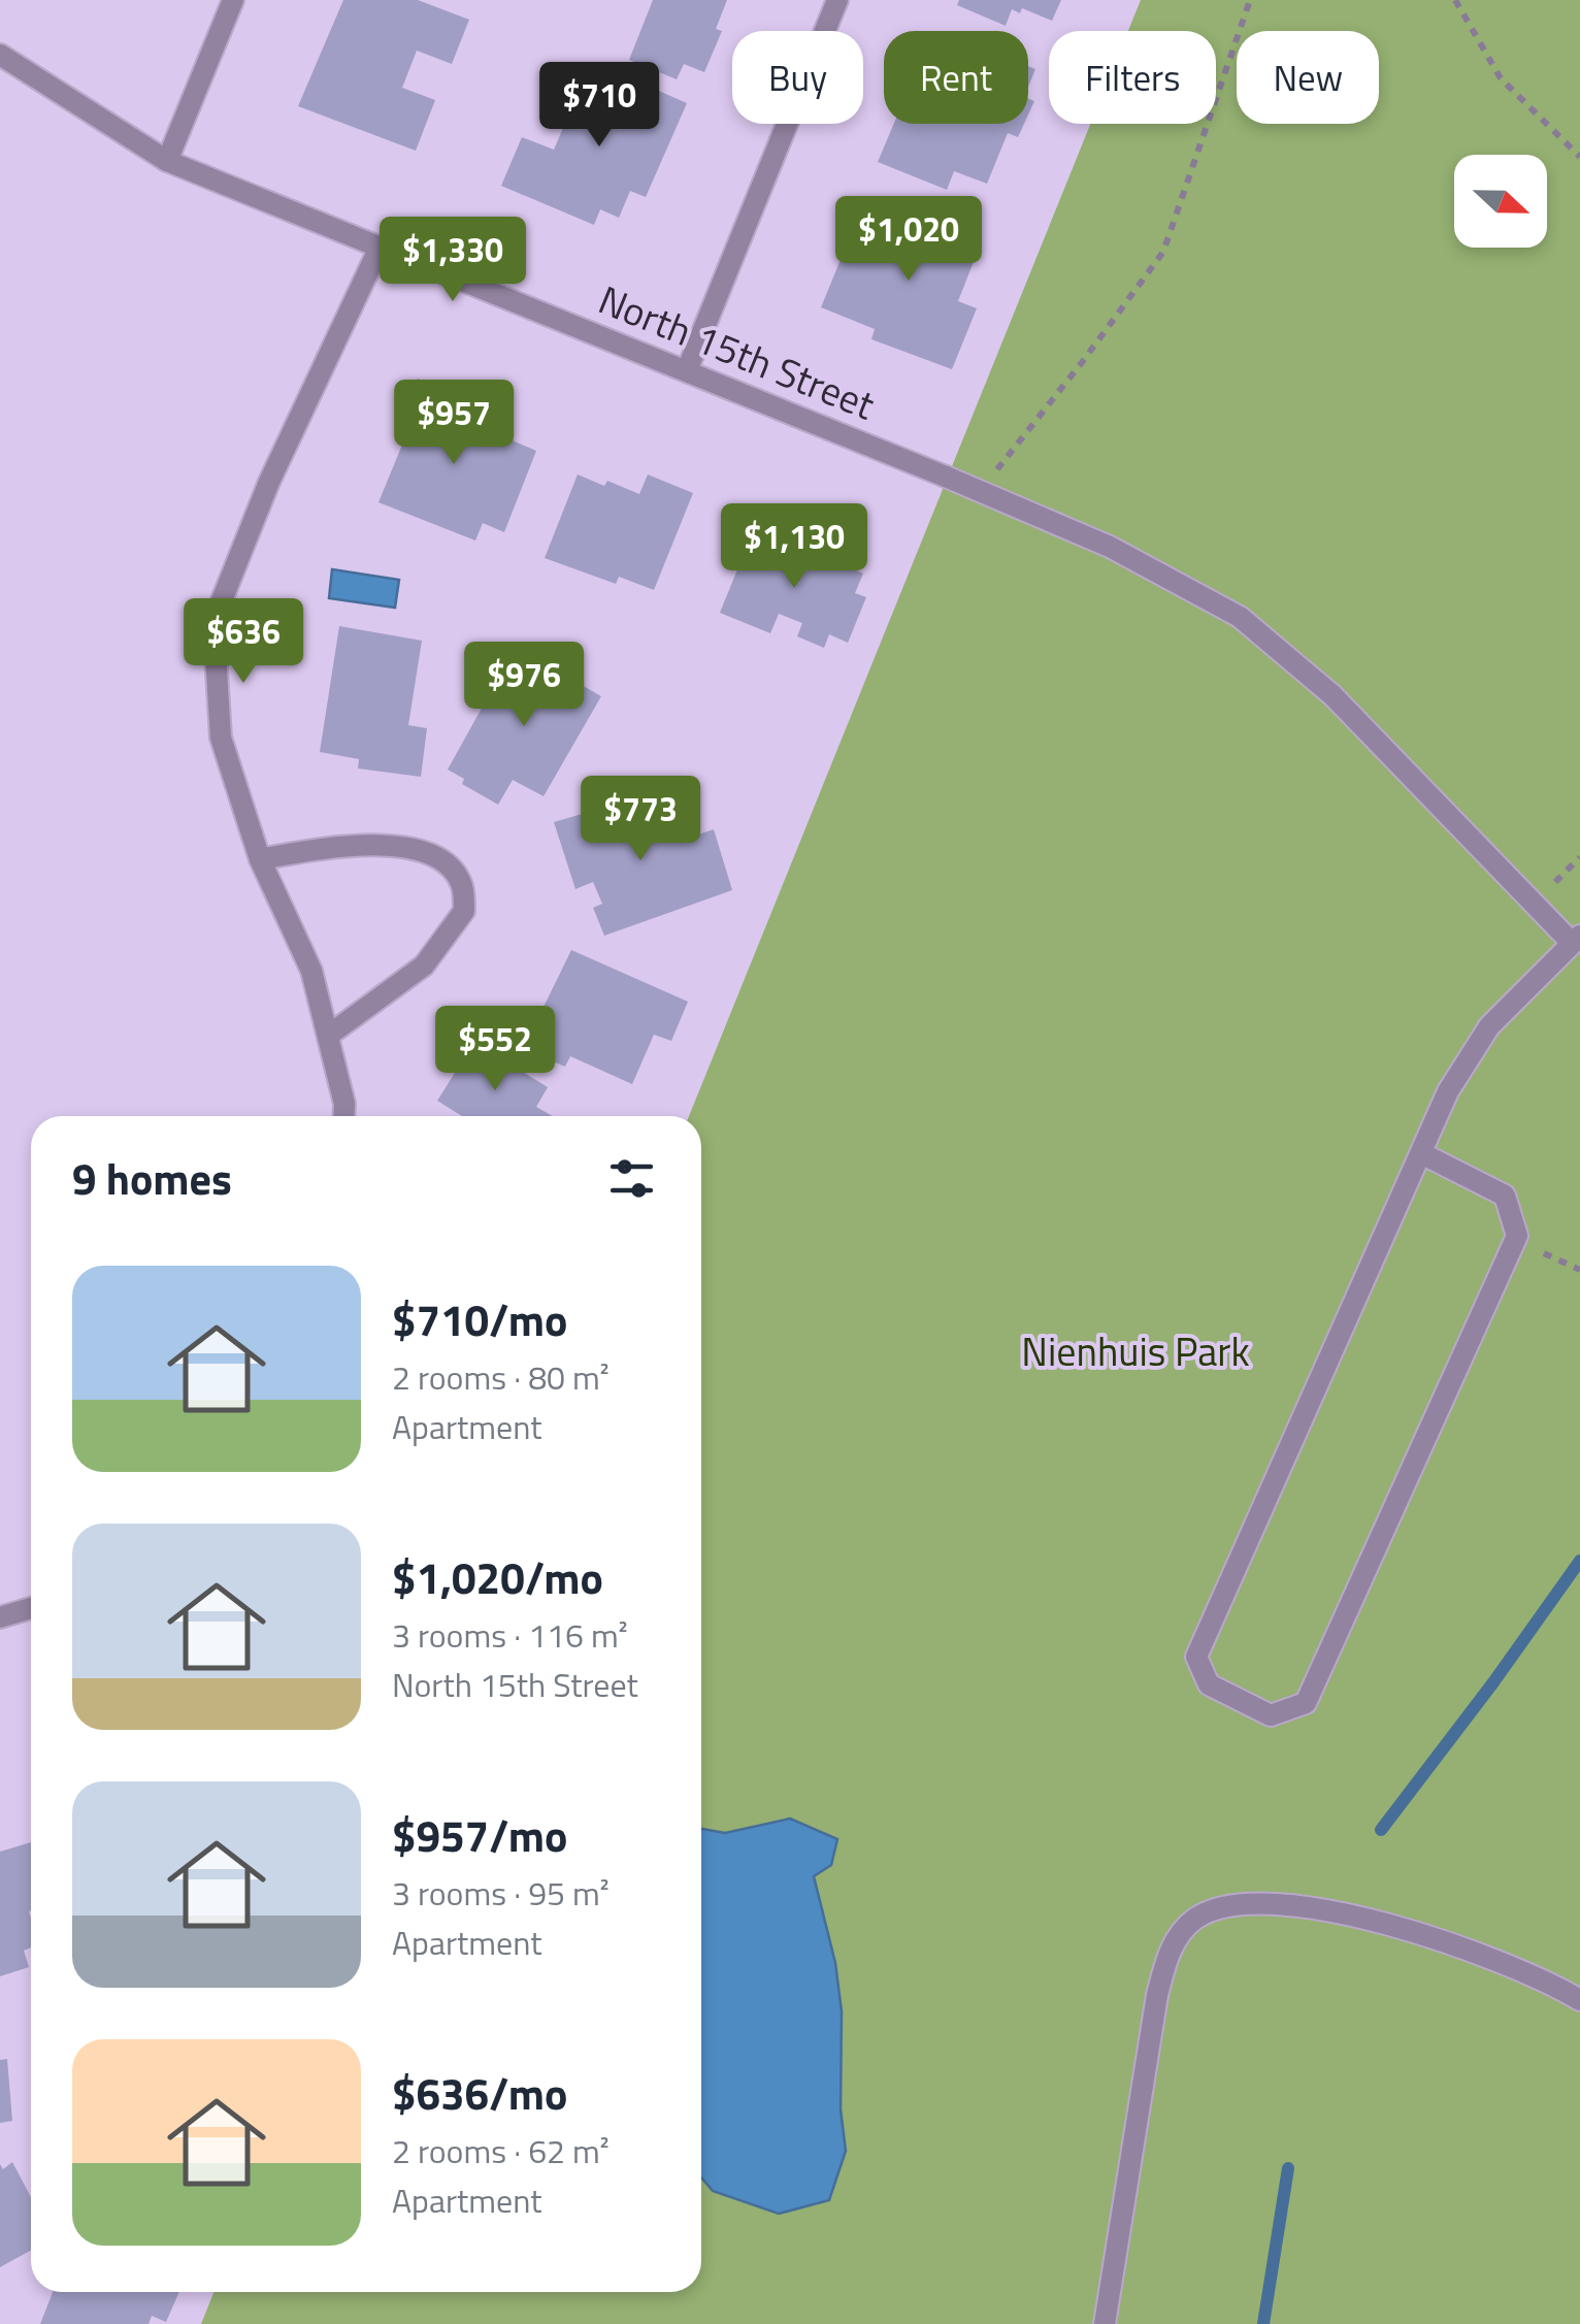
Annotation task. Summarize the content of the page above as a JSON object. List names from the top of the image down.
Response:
{
  "streets": {
    "street": ["North 15th Street"]
  },
  "parks": ["Nienhuis Park"],
  "north": "right",
  "page": {
    "chip": [
      "Buy",
      "Rent",
      "Filters",
      "New"
    ],
    "price": [
      "$710",
      "$1,020",
      "$1,330",
      "$957",
      "$1,130",
      "$636",
      "$976",
      "$773",
      "$552"
    ],
    "heading": "9 homes",
    "list": [
      {
        "name": "$710/mo",
        "note": "2 rooms · 80 m² · Apartment"
      },
      {
        "name": "$1,020/mo",
        "note": "3 rooms · 116 m² · North 15th Street"
      },
      {
        "name": "$957/mo",
        "note": "3 rooms · 95 m² · Apartment"
      },
      {
        "name": "$636/mo",
        "note": "2 rooms · 62 m² · Apartment"
      }
    ]
  }
}
